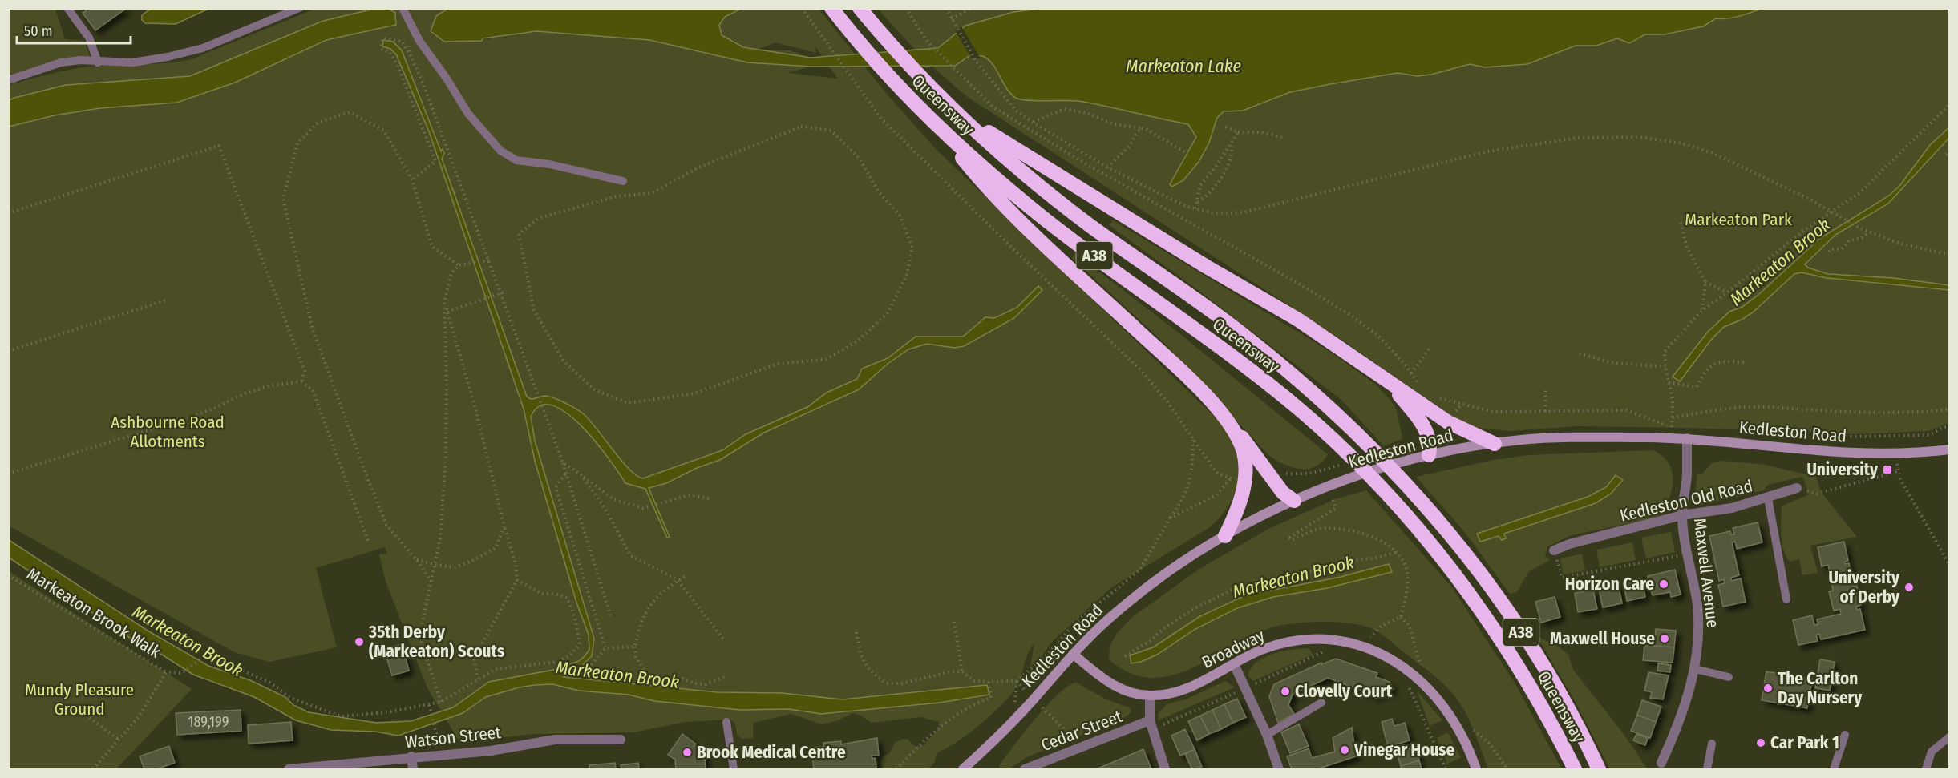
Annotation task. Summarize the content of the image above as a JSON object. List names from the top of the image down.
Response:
{
  "streets": {
    "highway": ["Queensway", "A38"],
    "street": [
      "Kedleston Road",
      "Kedleston Old Road",
      "Maxwell Avenue",
      "Broadway",
      "Cedar Street",
      "Watson Street"
    ],
    "path": ["Markeaton Brook Walk"]
  },
  "crossings": [
    ["Kedleston Road", "Maxwell Avenue"],
    ["Kedleston Road", "Broadway"],
    ["Kedleston Old Road", "Maxwell Avenue"]
  ],
  "water": ["Markeaton Lake", "Markeaton Brook"],
  "parks": ["Markeaton Park", "Ashbourne Road Allotments", "Mundy Pleasure Ground"],
  "places": {
    "transit": ["University"],
    "other": [
      "Horizon Care",
      "University of Derby",
      "Maxwell House",
      "35th Derby (Markeaton) Scouts",
      "The Carlton Day Nursery",
      "Clovelly Court",
      "Car Park 1",
      "Vinegar House",
      "Brook Medical Centre"
    ]
  },
  "house_numbers": ["189,199"],
  "scale_bar": "50 m"
}
